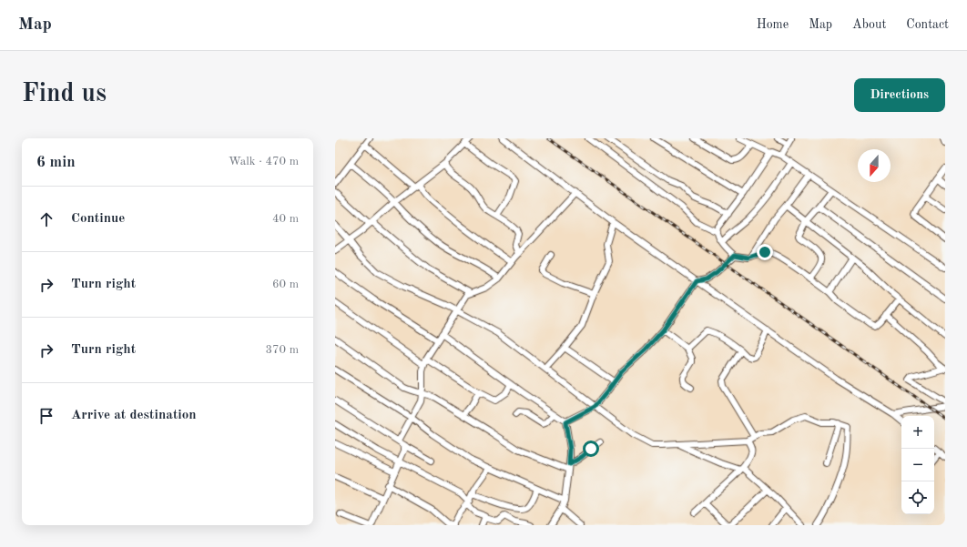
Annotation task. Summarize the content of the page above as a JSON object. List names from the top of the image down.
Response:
{
  "north": "bottom",
  "page": {
    "header": "Map",
    "nav": [
      "Home",
      "Map",
      "About",
      "Contact"
    ],
    "buttons": "Directions",
    "title": "Find us",
    "heading": ["6 min", "Walk · 470 m"],
    "list": [
      ["Continue", "40 m"],
      ["Turn right", "60 m"],
      ["Turn right", "370 m"],
      "Arrive at destination"
    ],
    "map_buttons": ["+", "−"]
  }
}
